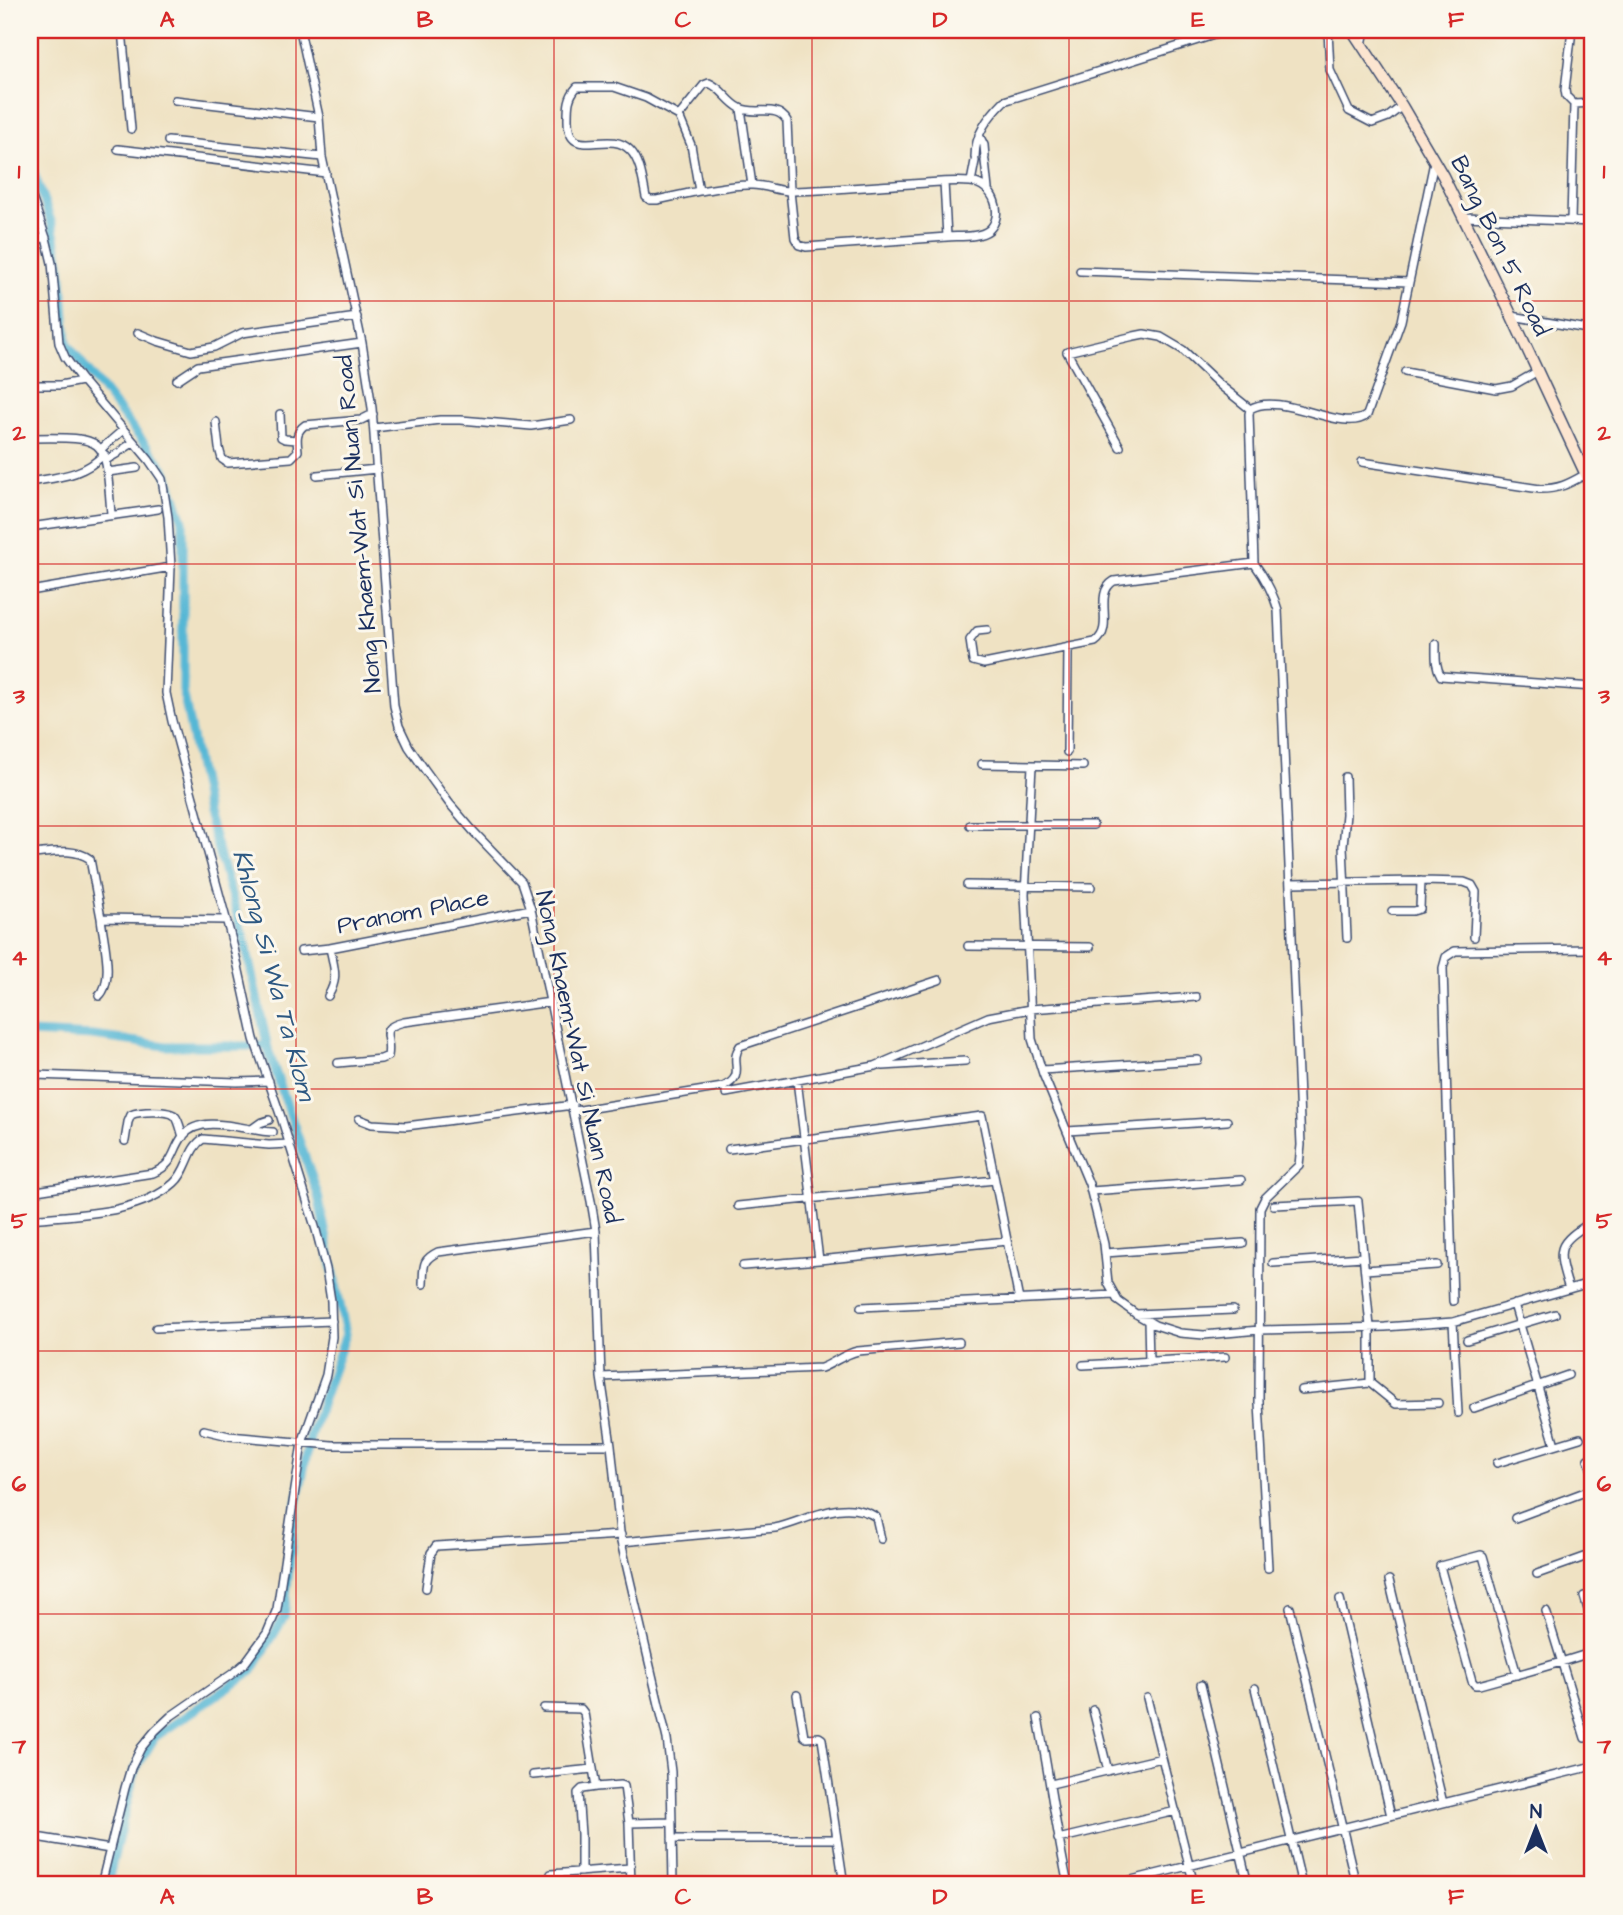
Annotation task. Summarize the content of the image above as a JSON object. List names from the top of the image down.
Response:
{
  "streets": {
    "main road": ["Bang Bon 5 Road"],
    "street": ["Nong Khaem-Wat Si Nuan Road", "Pranom Place"]
  },
  "crossings": [
    ["Nong Khaem-Wat Si Nuan Road", "Pranom Place"]
  ],
  "water": ["Khlong Si Wa Ta Klom"],
  "north": "top",
  "grid": {
    "columns": [
      "A",
      "B",
      "C",
      "D",
      "E",
      "F"
    ],
    "rows": [
      "1",
      "2",
      "3",
      "4",
      "5",
      "6",
      "7"
    ]
  }
}
